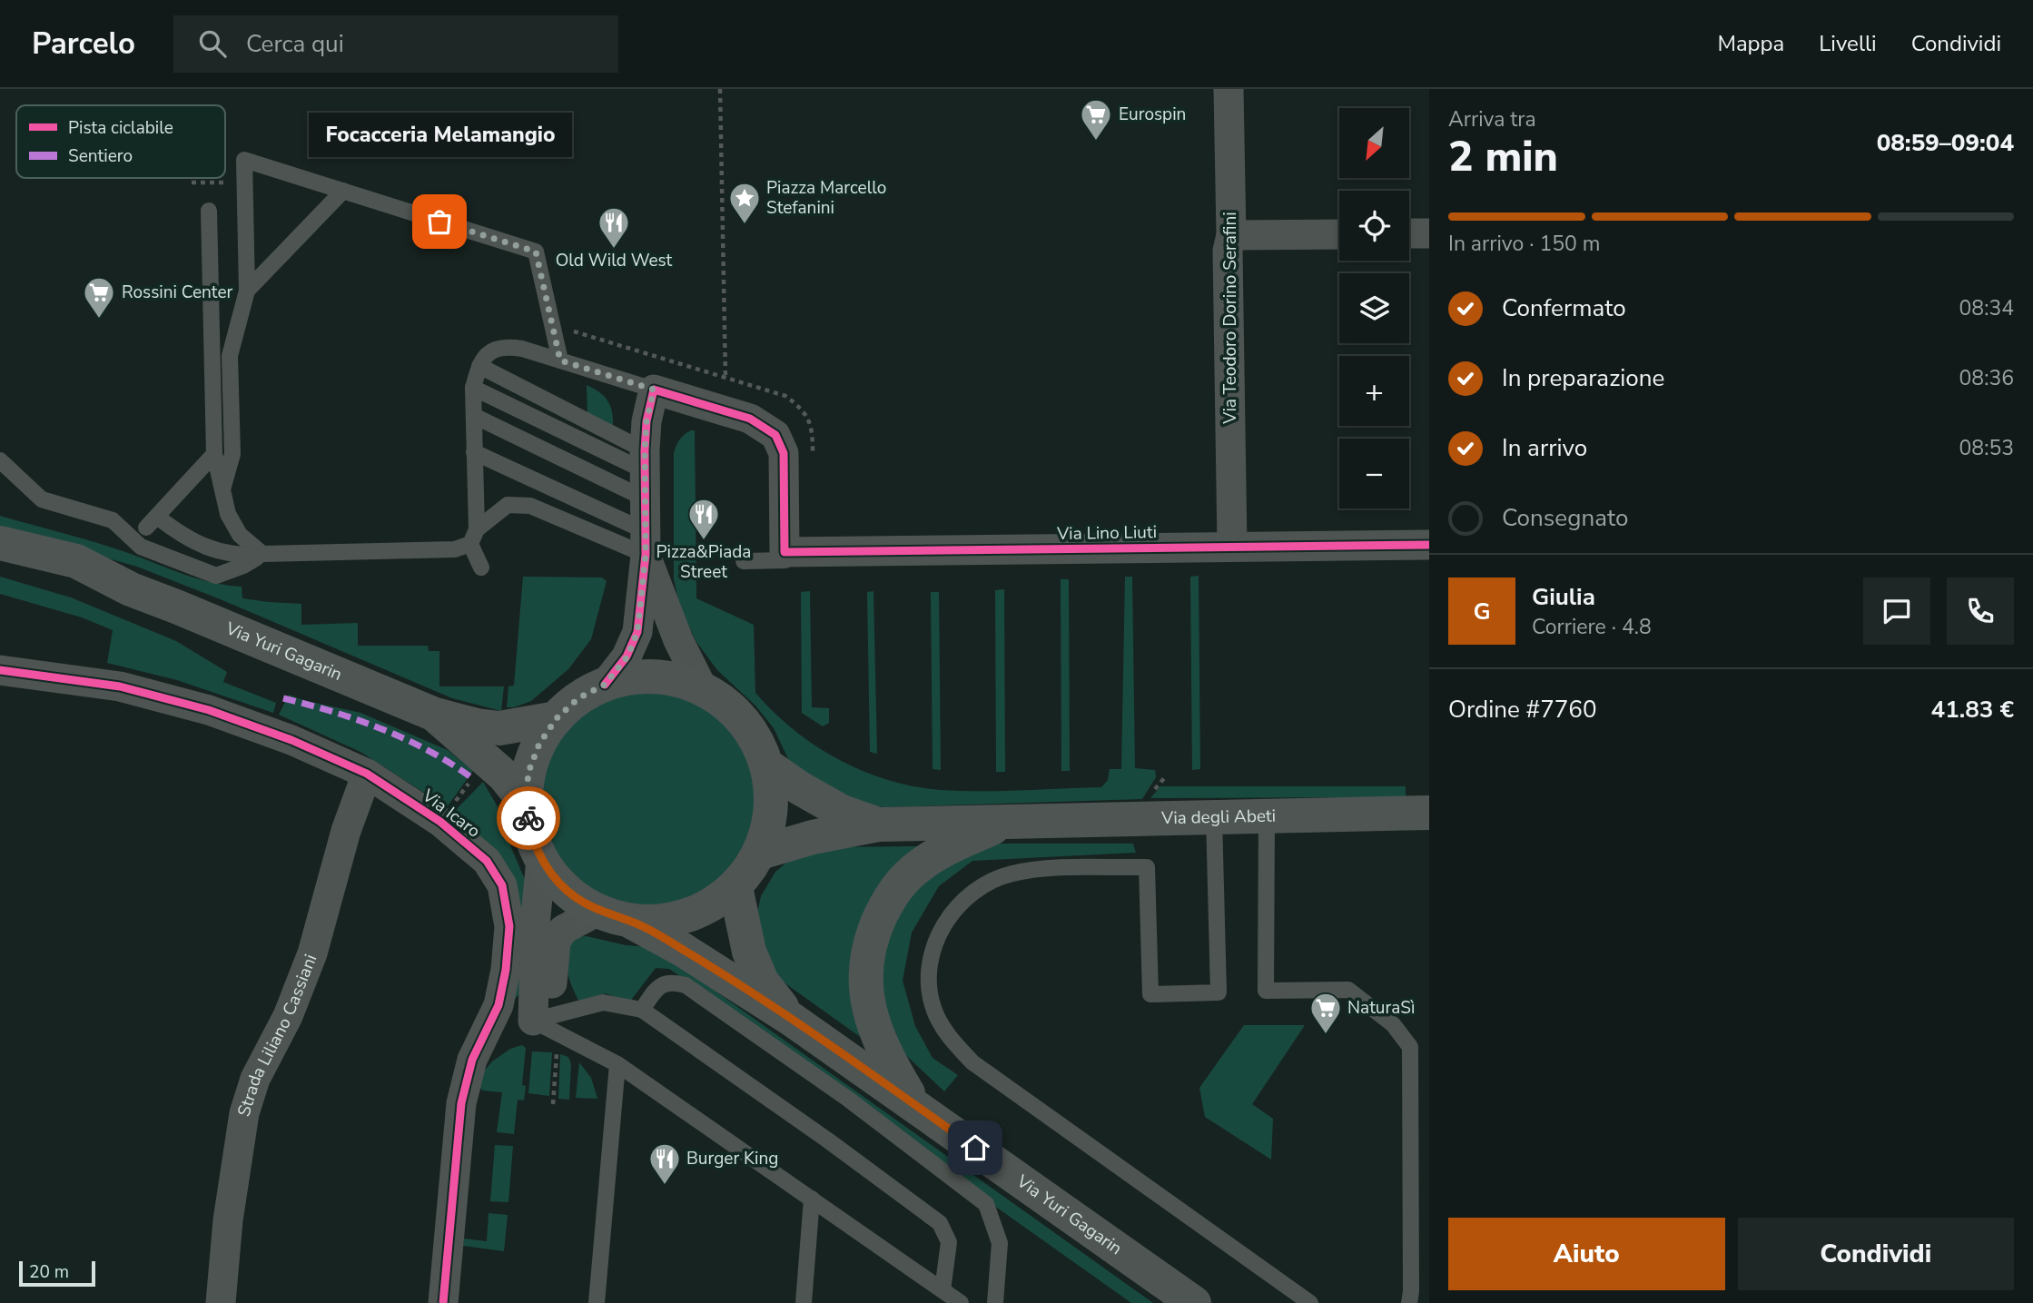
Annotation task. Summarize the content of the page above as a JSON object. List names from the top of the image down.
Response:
{
  "streets": {
    "main road": ["Via Yuri Gagarin", "Via degli Abeti"],
    "street": [
      "Via Teodoro Dorino Serafini",
      "Via Lino Liuti",
      "Via Icaro",
      "Strada Liliano Cassiani"
    ]
  },
  "crossings": [
    ["Via Teodoro Dorino Serafini", "Via Lino Liuti"],
    ["Via Yuri Gagarin", "Via degli Abeti"],
    ["Via Icaro", "Strada Liliano Cassiani"]
  ],
  "places": {
    "supermarket": ["Eurospin", "Rossini Center", "NaturaSì"],
    "other": ["Focacceria Melamangio"],
    "place": ["Piazza Marcello Stefanini"],
    "restaurant": ["Old Wild West", "Pizza&Piada Street", "Burger King"]
  },
  "legend": ["Pista ciclabile", "Sentiero"],
  "scale_bar": "20 m",
  "north": "bottom left",
  "page": {
    "header": "Parcelo",
    "search": "Cerca qui",
    "nav": ["Mappa", "Livelli", "Condividi"],
    "heading": ["2 min", "Arriva tra", "08:59–09:04"],
    "panel": [
      "Giulia",
      "Corriere · 4.8",
      "Ordine #7760",
      "41.83 €"
    ],
    "map_buttons": ["+", "−"],
    "bubble": "Focacceria Melamangio",
    "bar": "In arrivo · 150 m",
    "list": [
      ["Confermato", "08:34"],
      ["In preparazione", "08:36"],
      ["In arrivo", "08:53"],
      "Consegnato"
    ],
    "round": "G",
    "buttons": ["Aiuto", "Condividi"],
    "scale": "20 m"
  }
}
